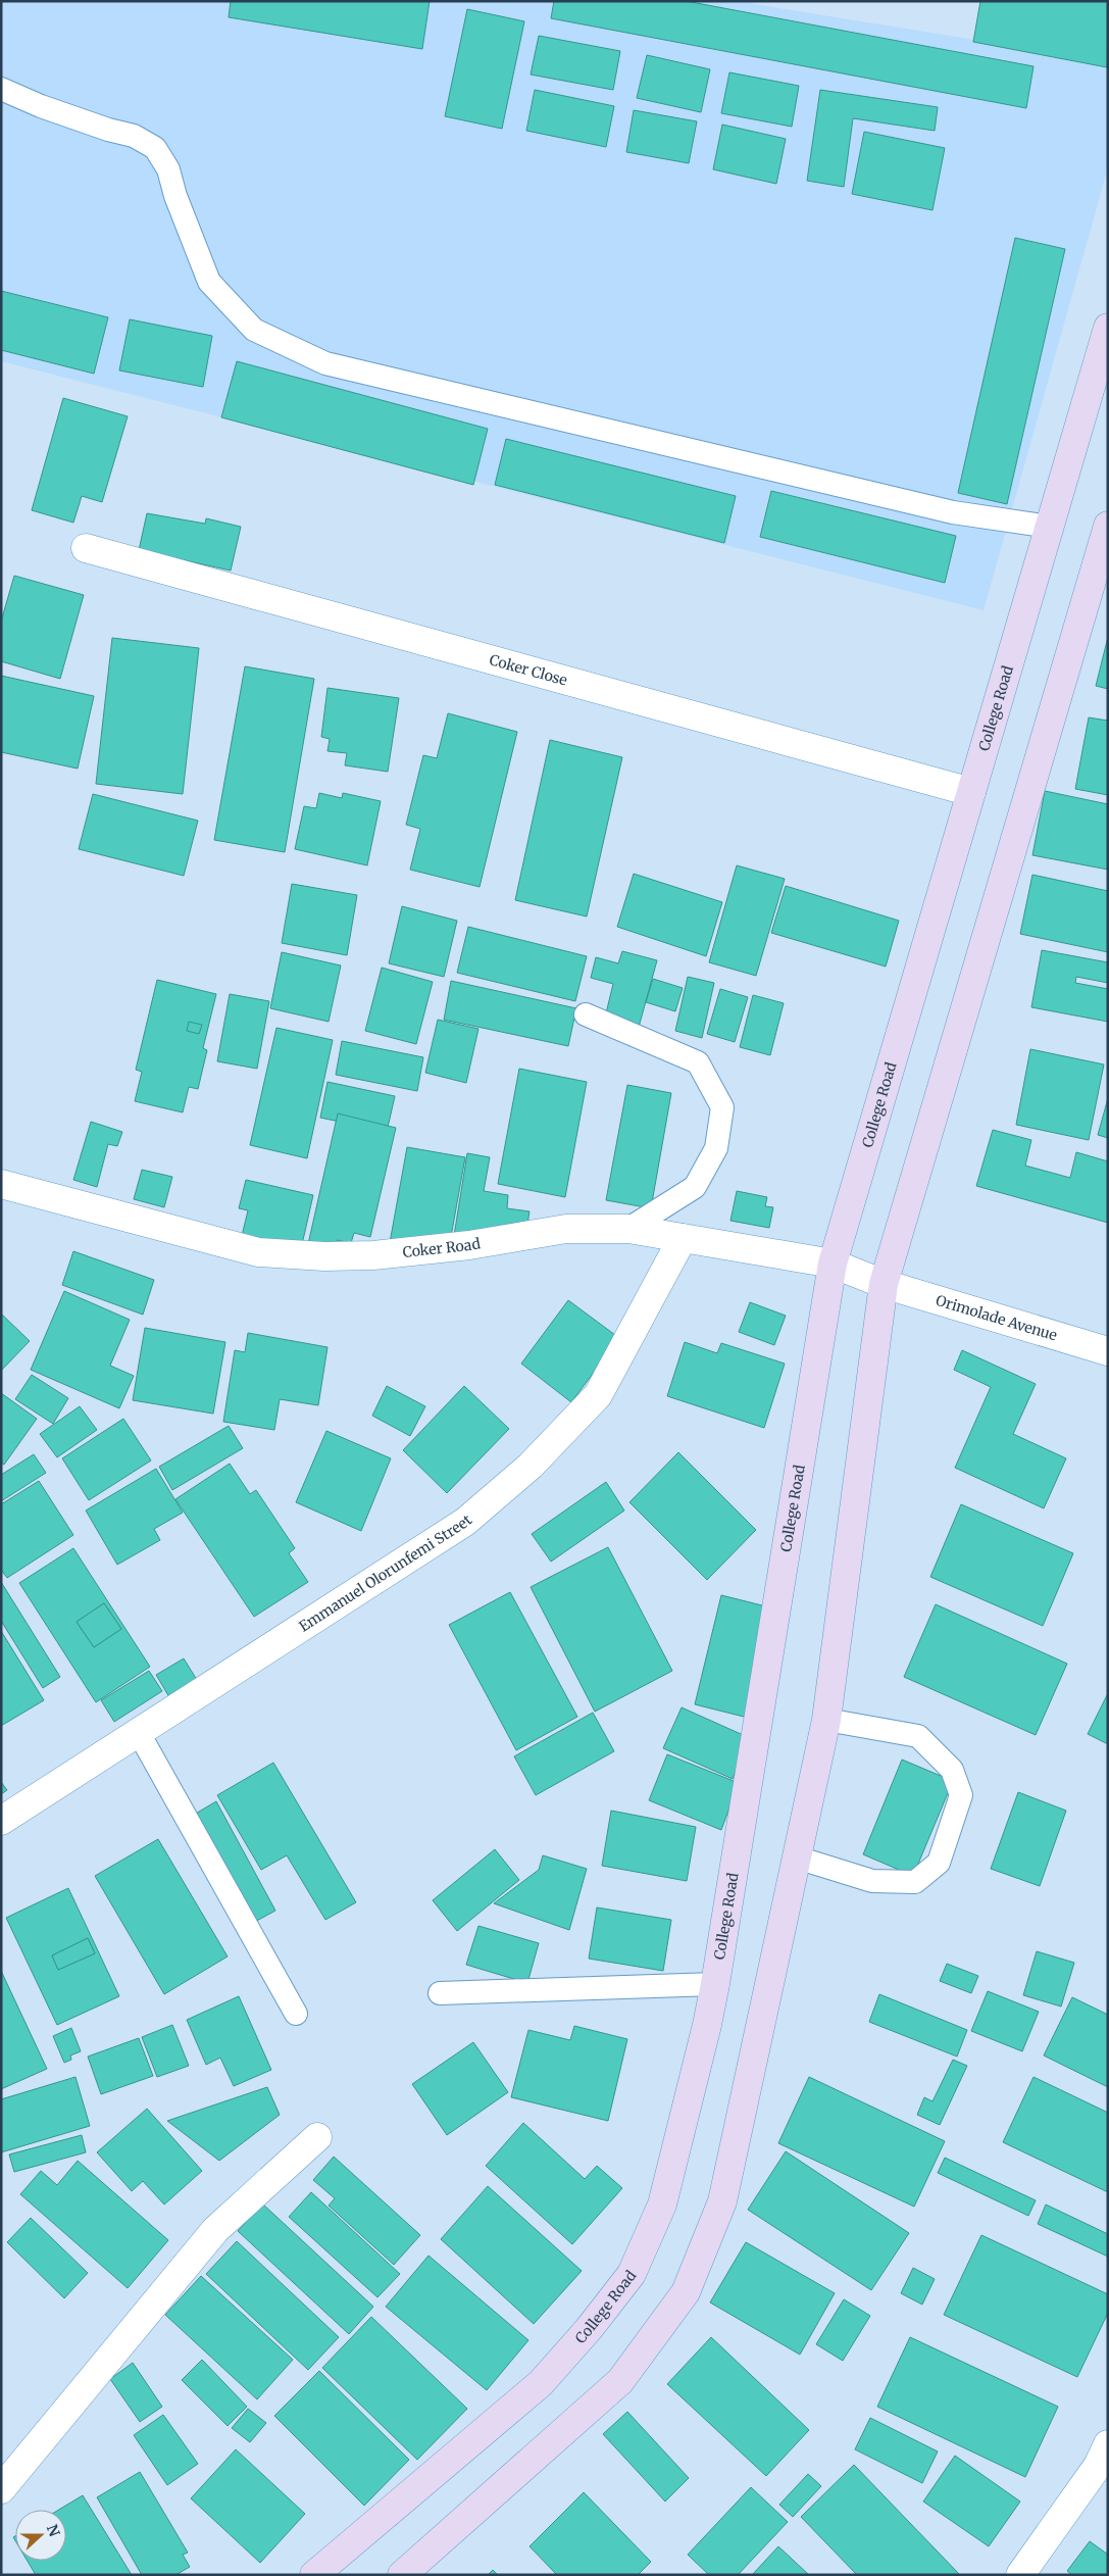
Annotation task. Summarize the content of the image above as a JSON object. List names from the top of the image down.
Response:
{
  "streets": {
    "main road": ["College Road"],
    "street": [
      "Coker Close",
      "Coker Road",
      "Orimolade Avenue",
      "Emmanuel Olorunfemi Street"
    ]
  },
  "crossings": [
    ["Coker Close", "College Road"],
    ["College Road", "Coker Road"],
    ["Coker Road", "Orimolade Avenue"],
    ["Coker Road", "Emmanuel Olorunfemi Street"]
  ],
  "north": "right"
}
